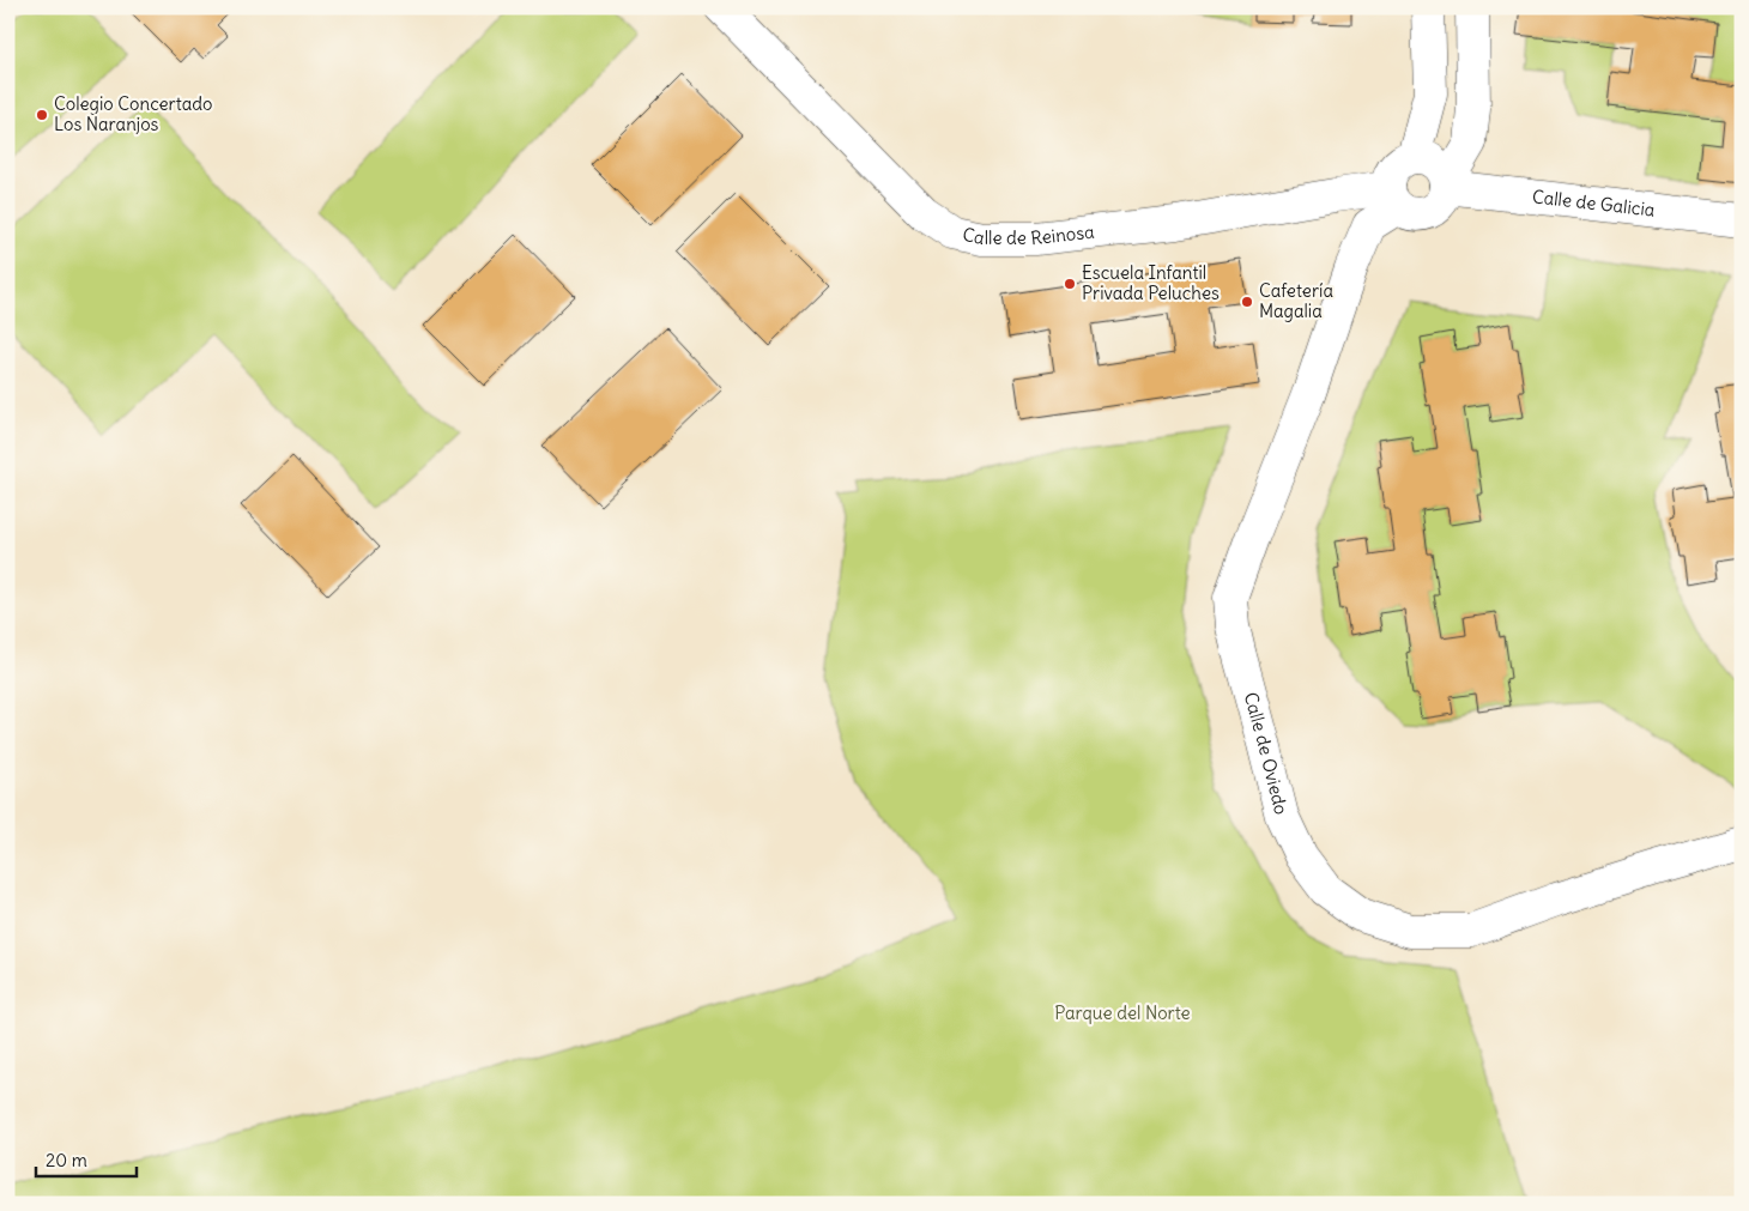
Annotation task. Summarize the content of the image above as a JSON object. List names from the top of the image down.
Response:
{
  "streets": {
    "street": ["Calle de Galicia", "Calle de Reinosa", "Calle de Oviedo"]
  },
  "crossings": [
    ["Calle de Galicia", "Calle de Reinosa"],
    ["Calle de Galicia", "Calle de Oviedo"],
    ["Calle de Reinosa", "Calle de Oviedo"]
  ],
  "parks": ["Parque del Norte"],
  "places": ["Colegio Concertado Los Naranjos", "Escuela Infantil Privada Peluches", "Cafetería Magalia"],
  "scale_bar": "20 m"
}
